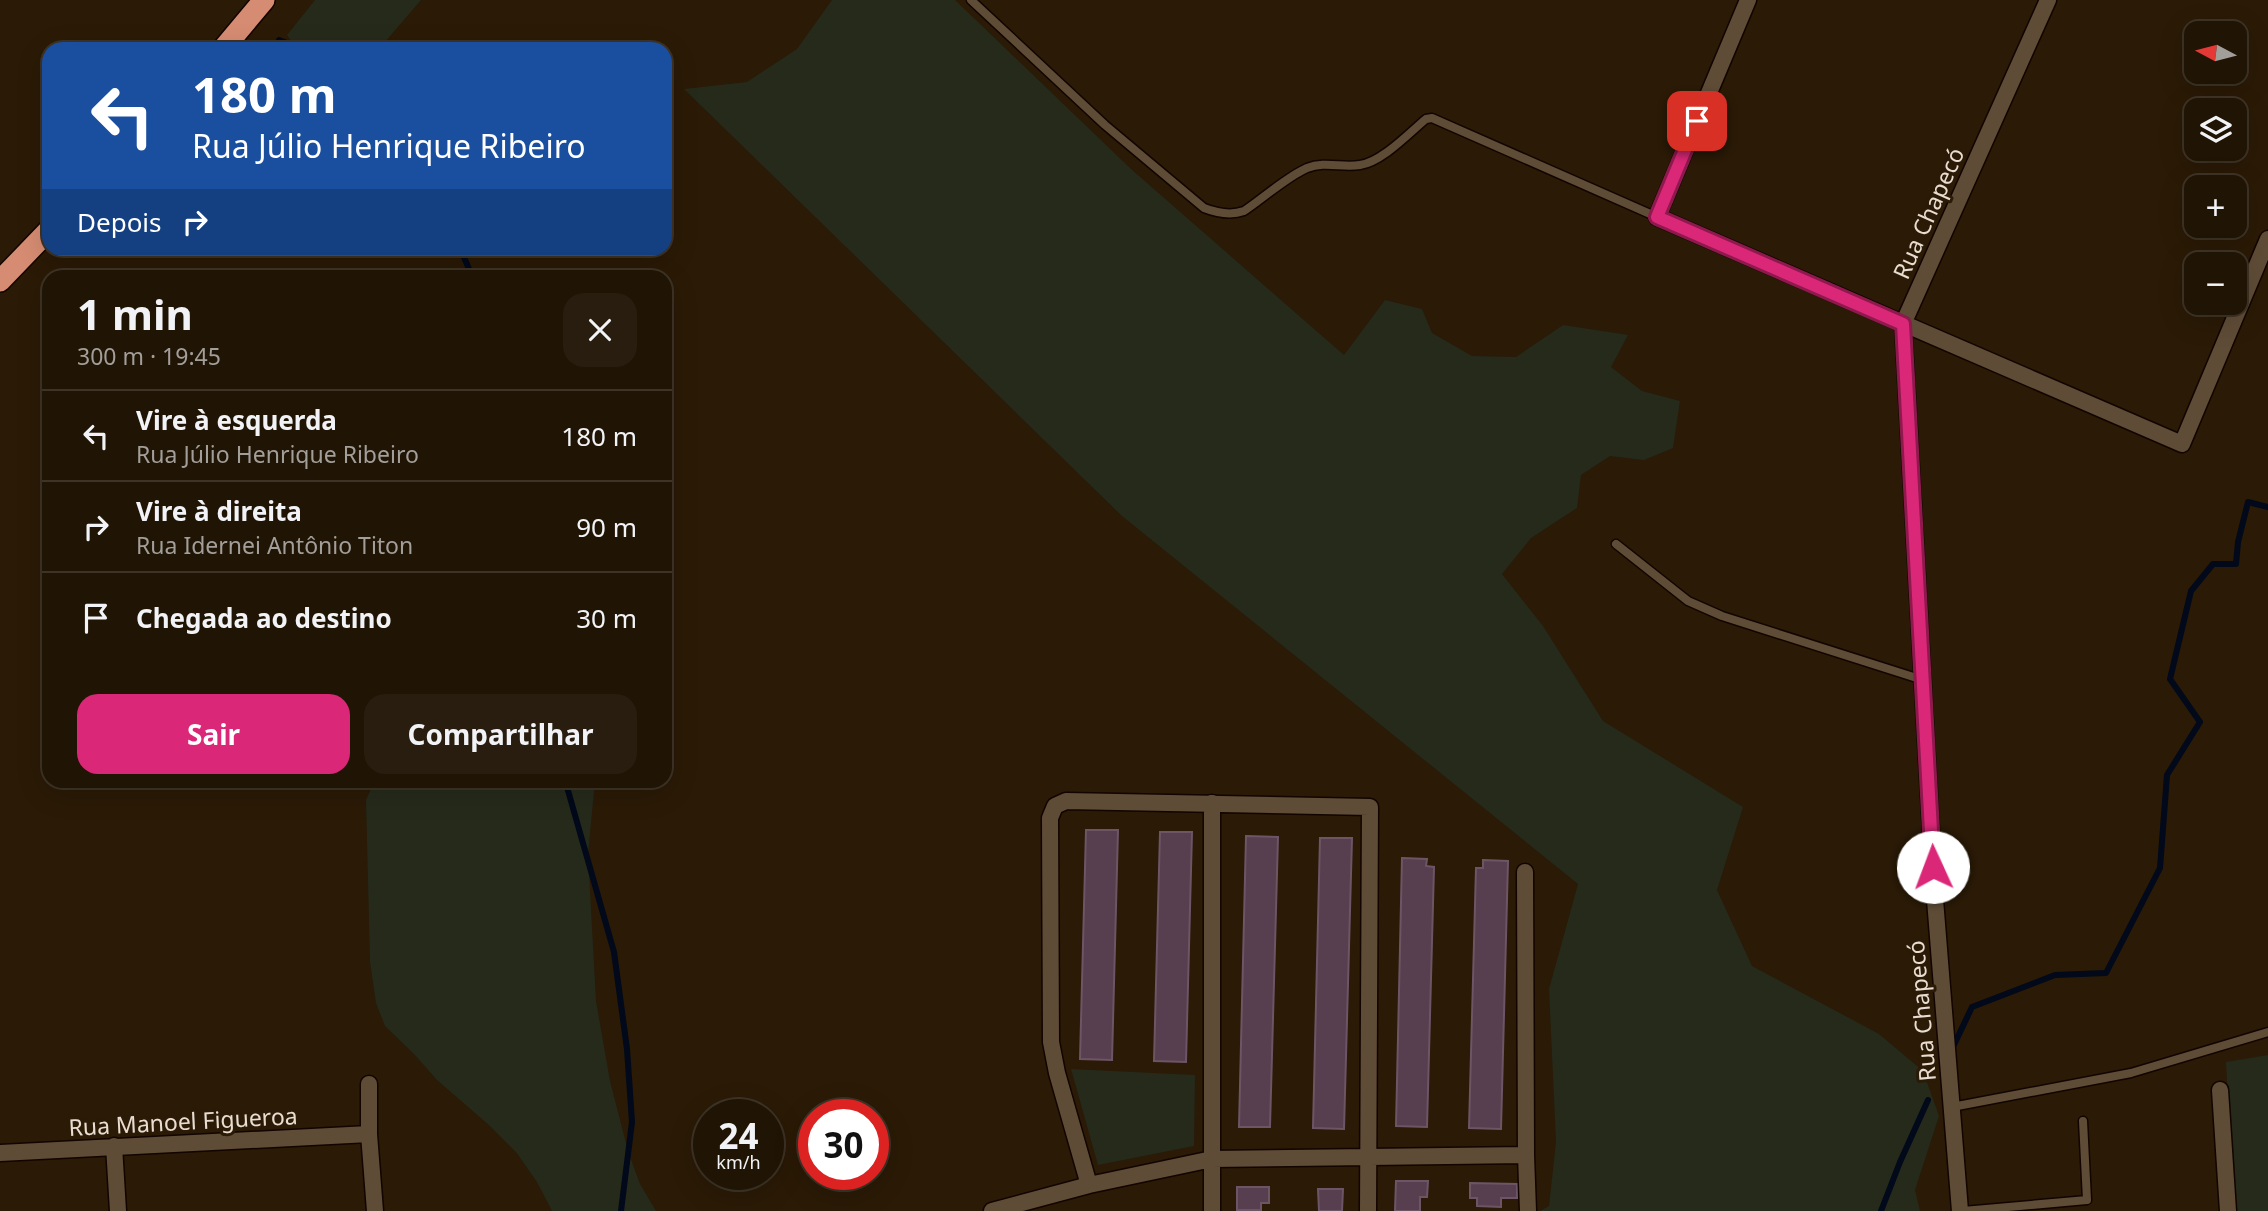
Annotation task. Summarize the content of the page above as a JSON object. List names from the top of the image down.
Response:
{
  "streets": {
    "street": ["Rua Chapecó", "Rua Manoel Figueroa"]
  },
  "north": "left",
  "page": {
    "map_buttons": ["+", "−"],
    "turn": ["180 m", "Rua Júlio Henrique Ribeiro"],
    "then": "Depois",
    "heading": ["1 min", "300 m · 19:45"],
    "list": [
      {
        "name": "Vire à esquerda",
        "note": "Rua Júlio Henrique Ribeiro",
        "value": "180 m"
      },
      {
        "name": "Vire à direita",
        "note": "Rua Idernei Antônio Titon",
        "value": "90 m"
      },
      {
        "name": "Chegada ao destino",
        "value": "30 m"
      }
    ],
    "buttons": ["Sair", "Compartilhar"],
    "speed": "24 km/h",
    "limit": "30"
  }
}
